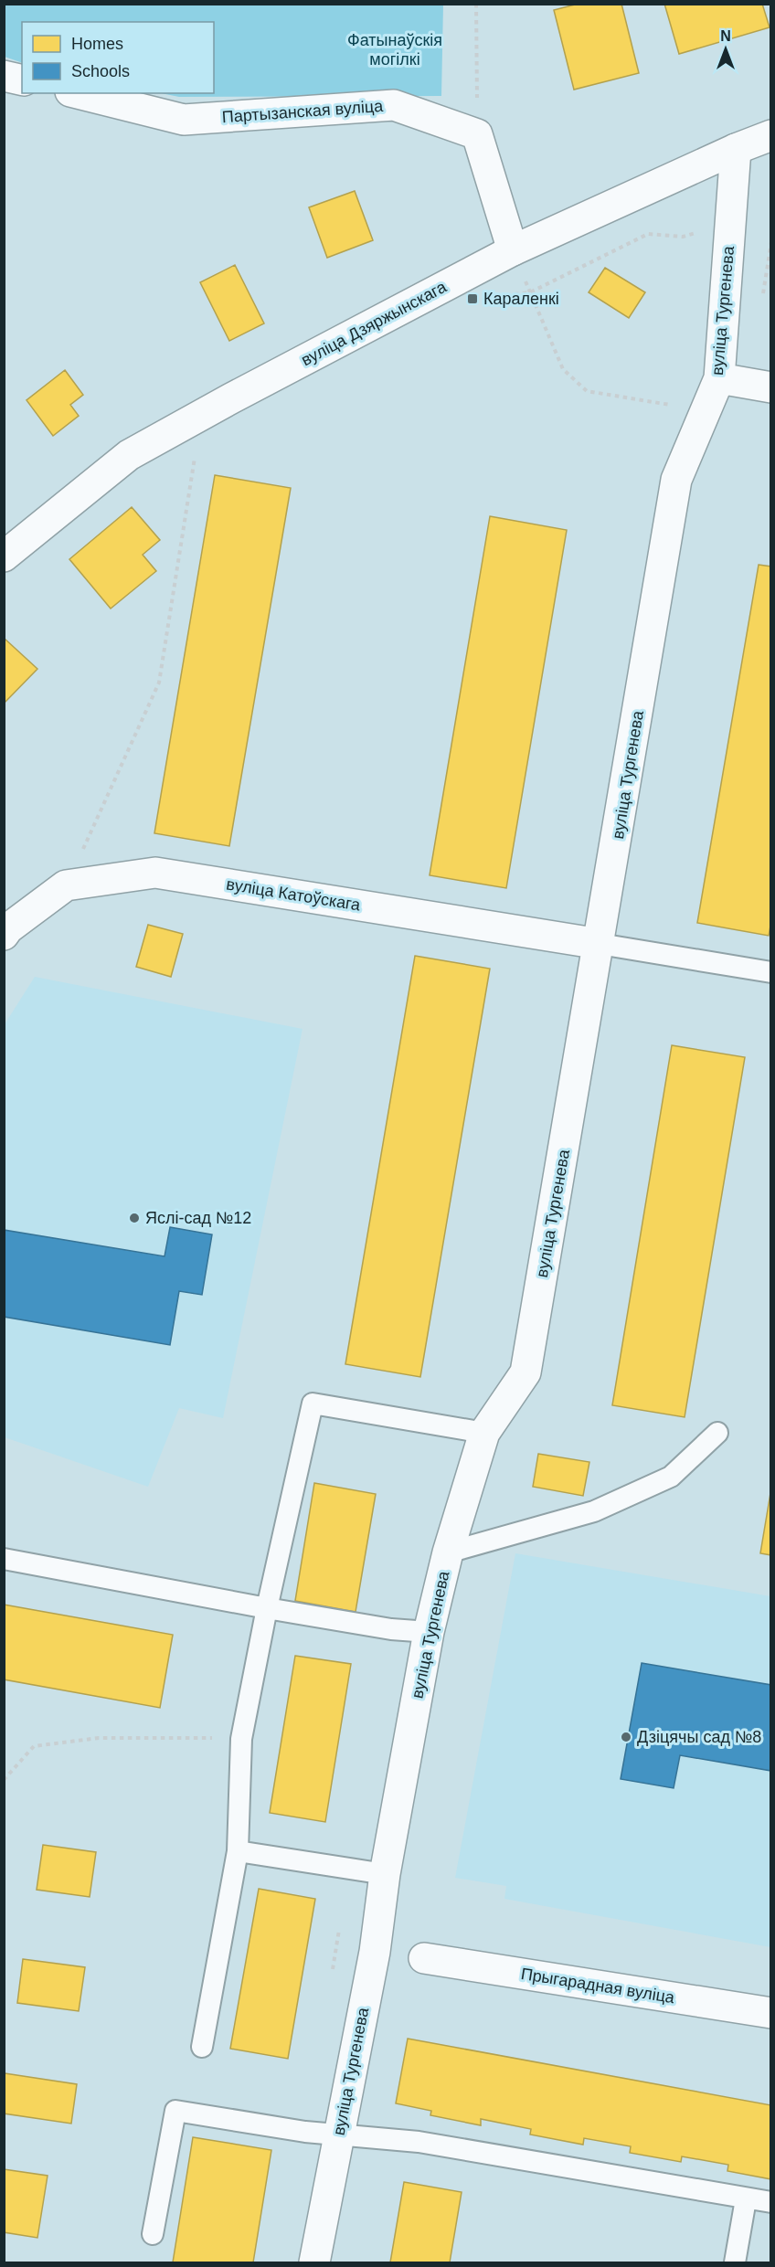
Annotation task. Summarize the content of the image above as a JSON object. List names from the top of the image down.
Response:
{
  "streets": {
    "street": [
      "Партызанская вуліца",
      "вуліца Тургенева",
      "вуліца Дзяржынскага",
      "вуліца Катоўскага",
      "Прыгарадная вуліца"
    ]
  },
  "crossings": [
    ["вуліца Тургенева", "вуліца Дзяржынскага"],
    ["вуліца Тургенева", "вуліца Катоўскага"]
  ],
  "parks": ["Фатынаўскія могілкі"],
  "places": {
    "transit": ["Караленкі"],
    "other": ["Яслі-сад №12", "Дзіцячы сад №8"]
  },
  "legend": ["Homes", "Schools"],
  "north": "top"
}
